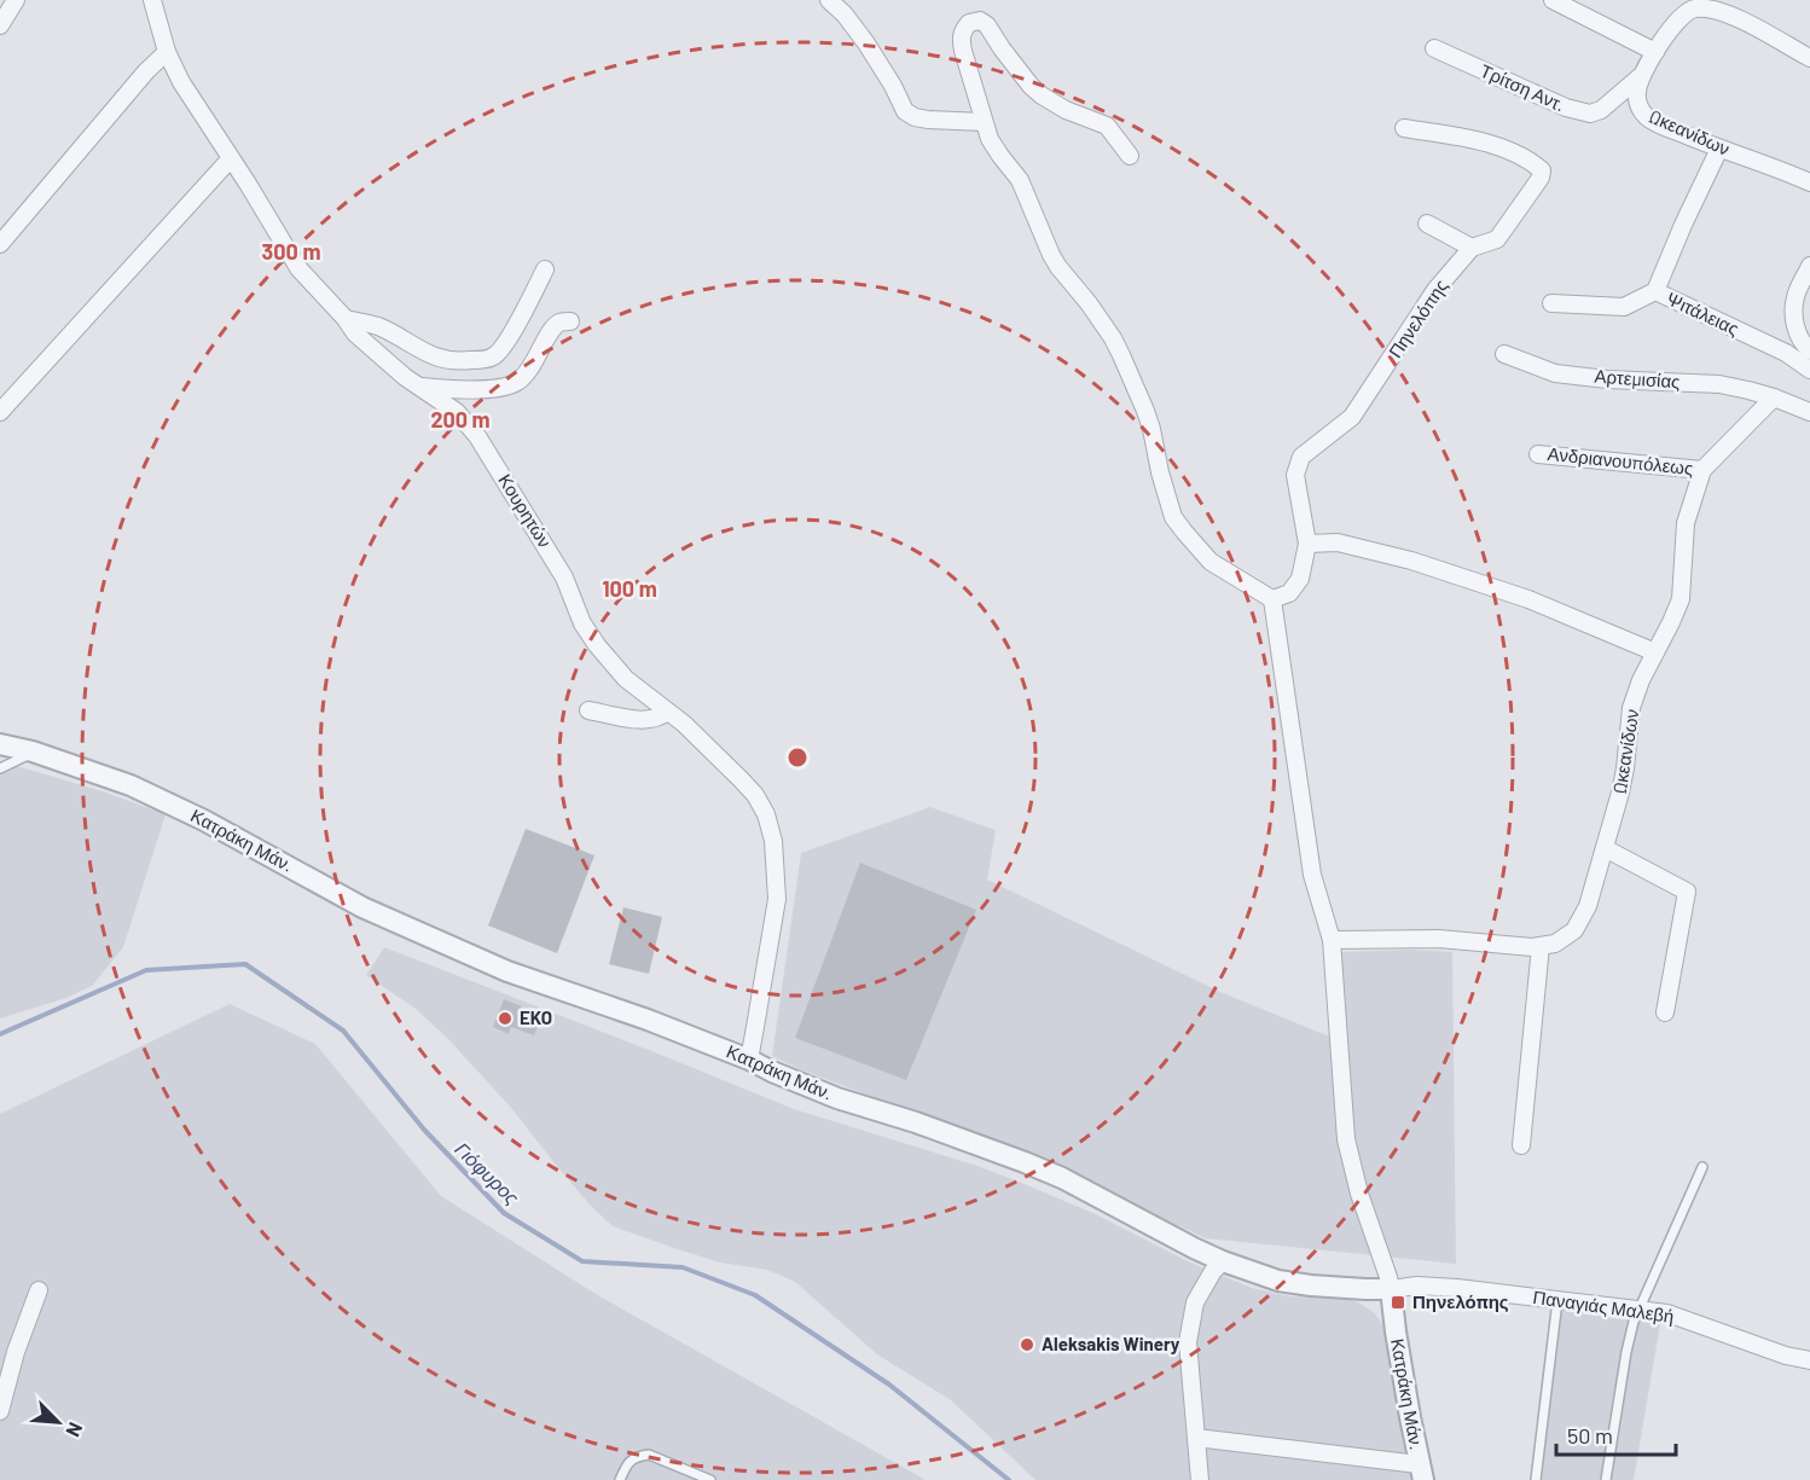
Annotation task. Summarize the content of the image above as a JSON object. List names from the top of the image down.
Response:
{
  "streets": {
    "street": [
      "Τρίτση Αντ.",
      "Ωκεανίδων",
      "Ψιτάλειας",
      "Πηνελόπης",
      "Αρτεμισίας",
      "Ανδριανουπόλεως",
      "Κουρητών",
      "Κατράκη Μάν.",
      "Παναγιάς Μαλεβή"
    ]
  },
  "crossings": [
    ["Τρίτση Αντ.", "Ωκεανίδων"],
    ["Ωκεανίδων", "Ψιτάλειας"],
    ["Ωκεανίδων", "Αρτεμισίας"],
    ["Ωκεανίδων", "Ανδριανουπόλεως"],
    ["Κουρητών", "Κατράκη Μάν."],
    ["Κατράκη Μάν.", "Παναγιάς Μαλεβή"]
  ],
  "water": ["Γιόφυρος"],
  "places": {
    "other": ["EKO", "Aleksakis Winery"],
    "transit": ["Πηνελόπης"]
  },
  "scale_bar": "50 m",
  "north": "bottom right",
  "rings": ["300 m", "200 m", "100 m"]
}
